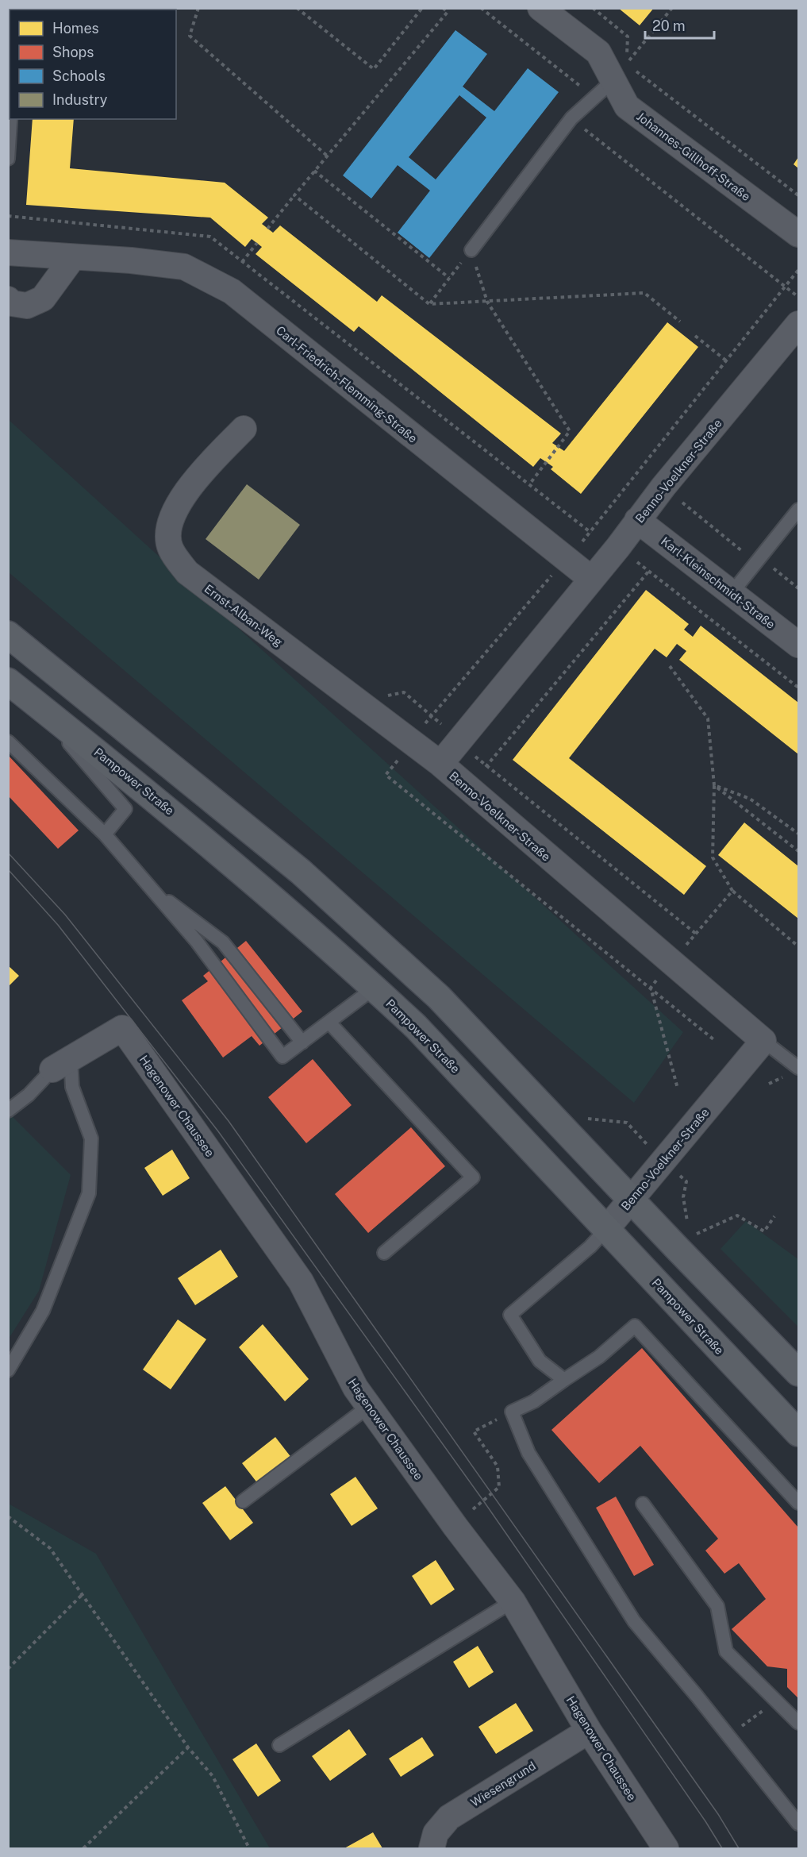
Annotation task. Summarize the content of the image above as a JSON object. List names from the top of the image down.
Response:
{
  "streets": {
    "main road": ["Pampower Straße"],
    "street": [
      "Johannes-Gillhoff-Straße",
      "Carl-Friedrich-Flemming-Straße",
      "Benno-Voelkner-Straße",
      "Karl-Kleinschmidt-Straße",
      "Ernst-Alban-Weg",
      "Hagenower Chaussee",
      "Wiesengrund"
    ]
  },
  "crossings": [
    ["Carl-Friedrich-Flemming-Straße", "Benno-Voelkner-Straße"],
    ["Benno-Voelkner-Straße", "Karl-Kleinschmidt-Straße"],
    ["Benno-Voelkner-Straße", "Ernst-Alban-Weg"],
    ["Benno-Voelkner-Straße", "Pampower Straße"],
    ["Hagenower Chaussee", "Wiesengrund"]
  ],
  "legend": [
    "Homes",
    "Shops",
    "Schools",
    "Industry"
  ],
  "scale_bar": "20 m"
}
